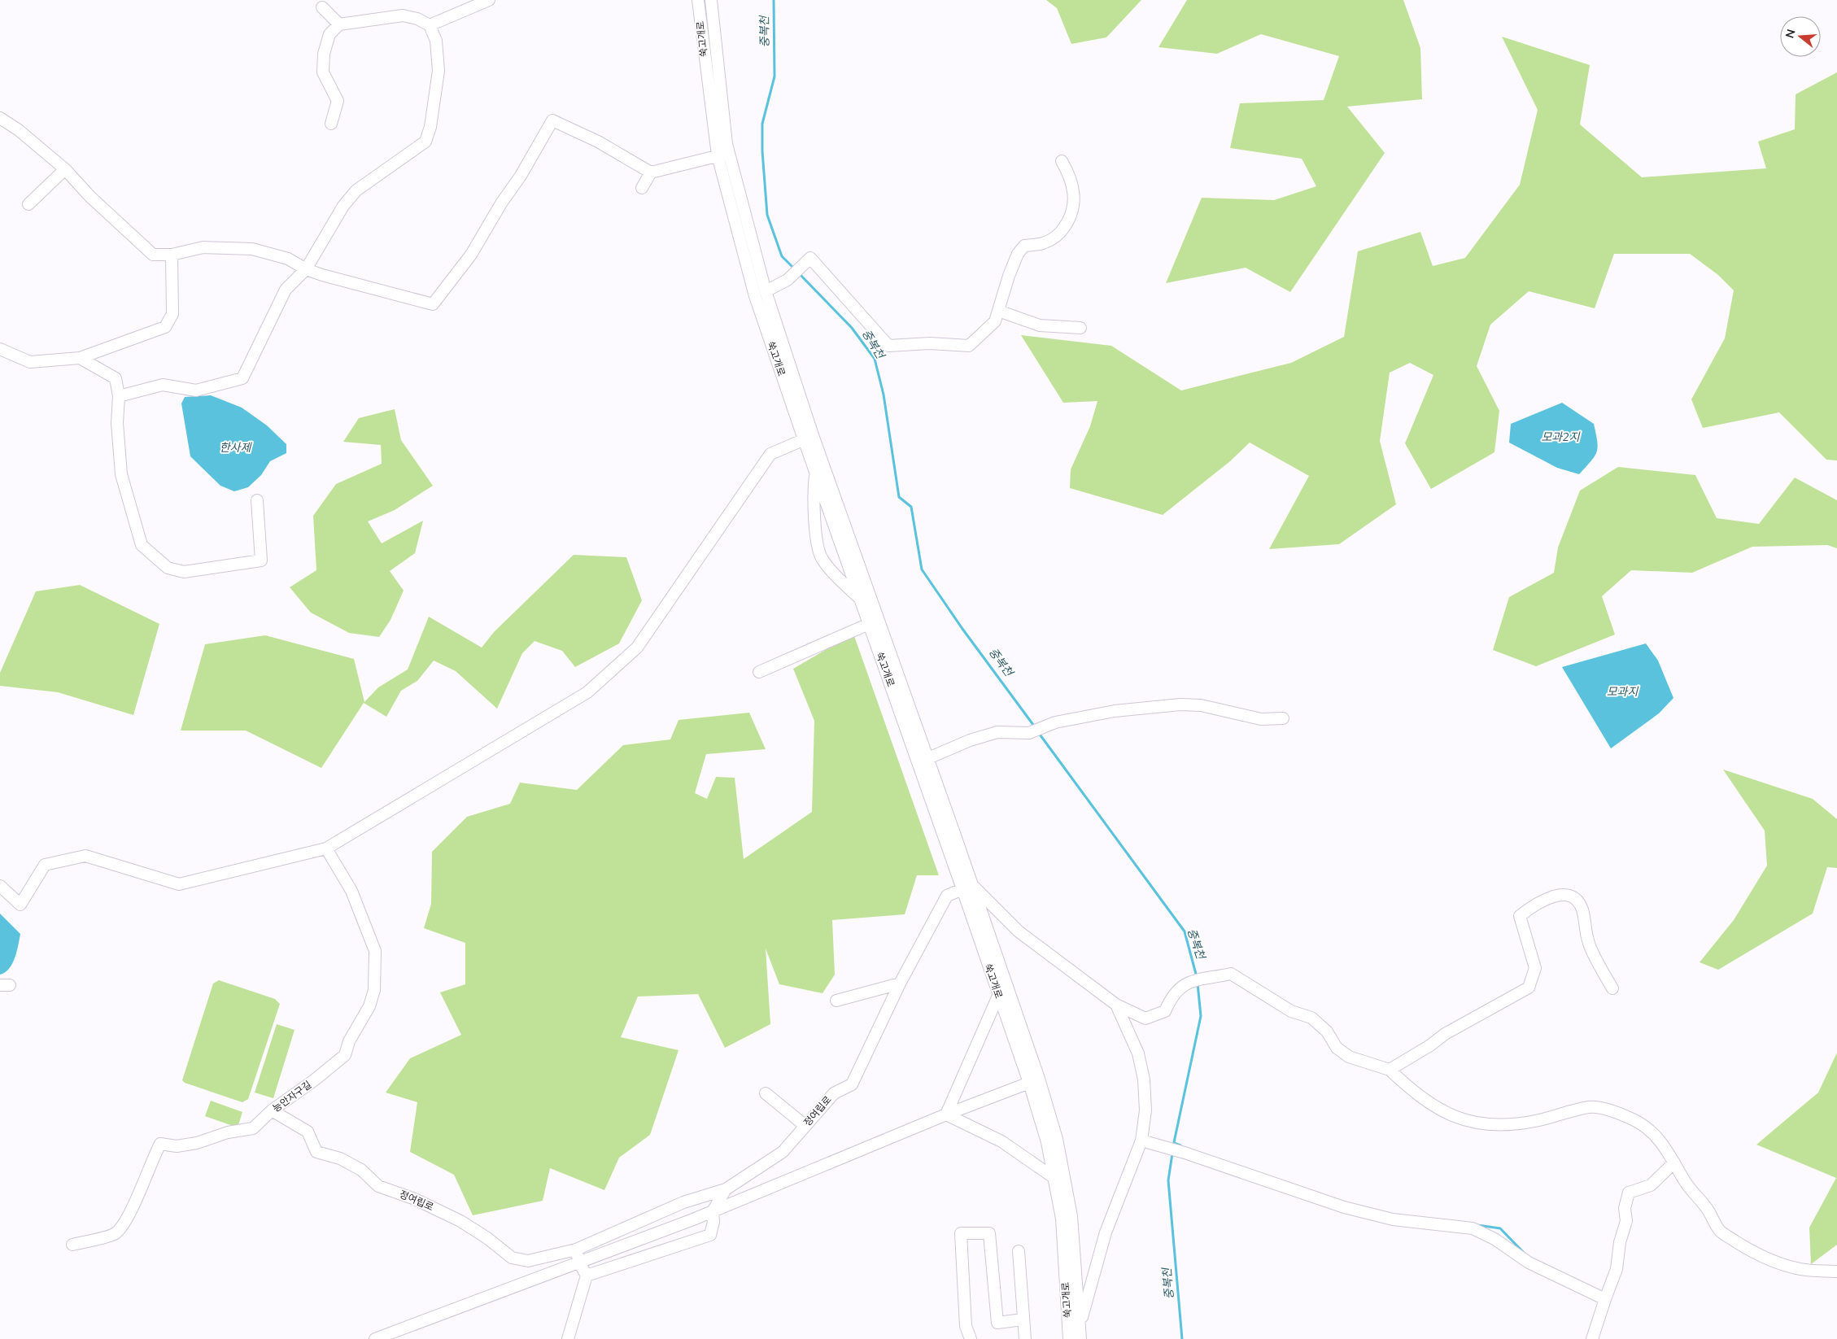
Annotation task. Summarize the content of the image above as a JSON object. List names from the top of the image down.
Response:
{
  "streets": {
    "street": ["쑥고개로", "능안자구길", "정여립로"]
  },
  "crossings": [
    ["쑥고개로", "정여립로"],
    ["능안자구길", "정여립로"]
  ],
  "water": [
    "중복천",
    "모과2지",
    "한사제",
    "모과지"
  ],
  "north": "left"
}
